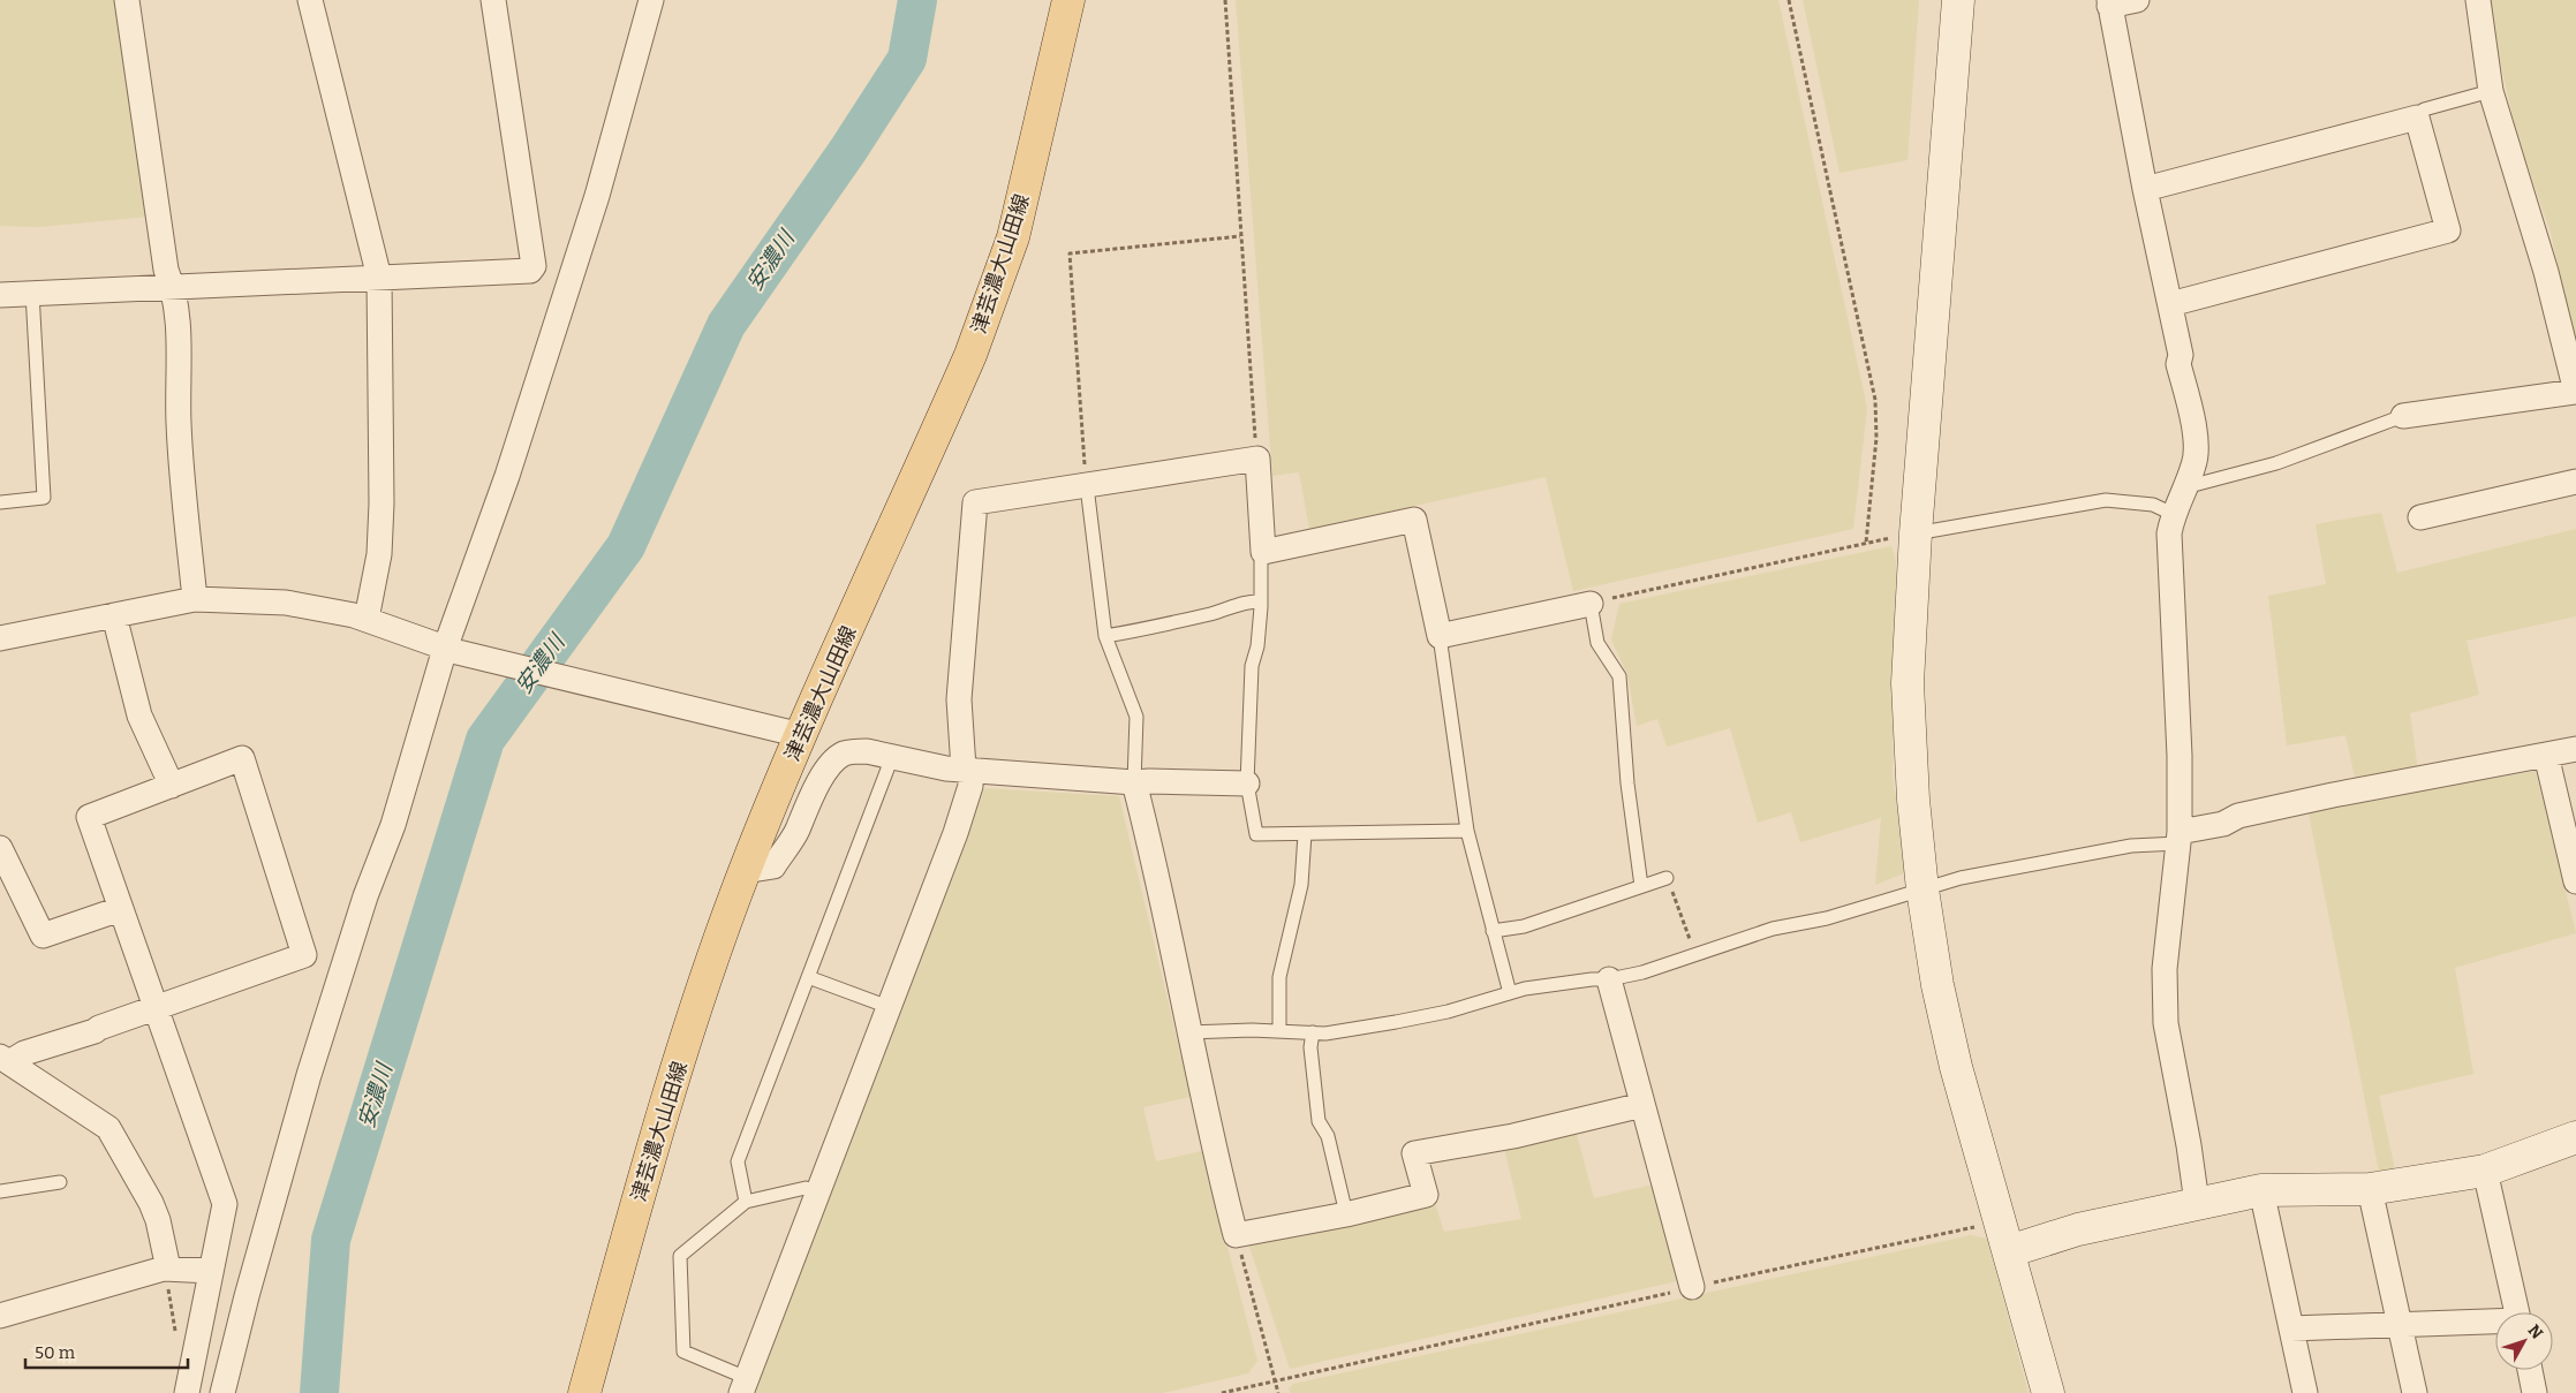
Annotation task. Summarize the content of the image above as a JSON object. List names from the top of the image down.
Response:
{
  "streets": {
    "main road": ["津芸濃大山田線"]
  },
  "water": ["安濃川"],
  "scale_bar": "50 m",
  "north": "top right"
}
